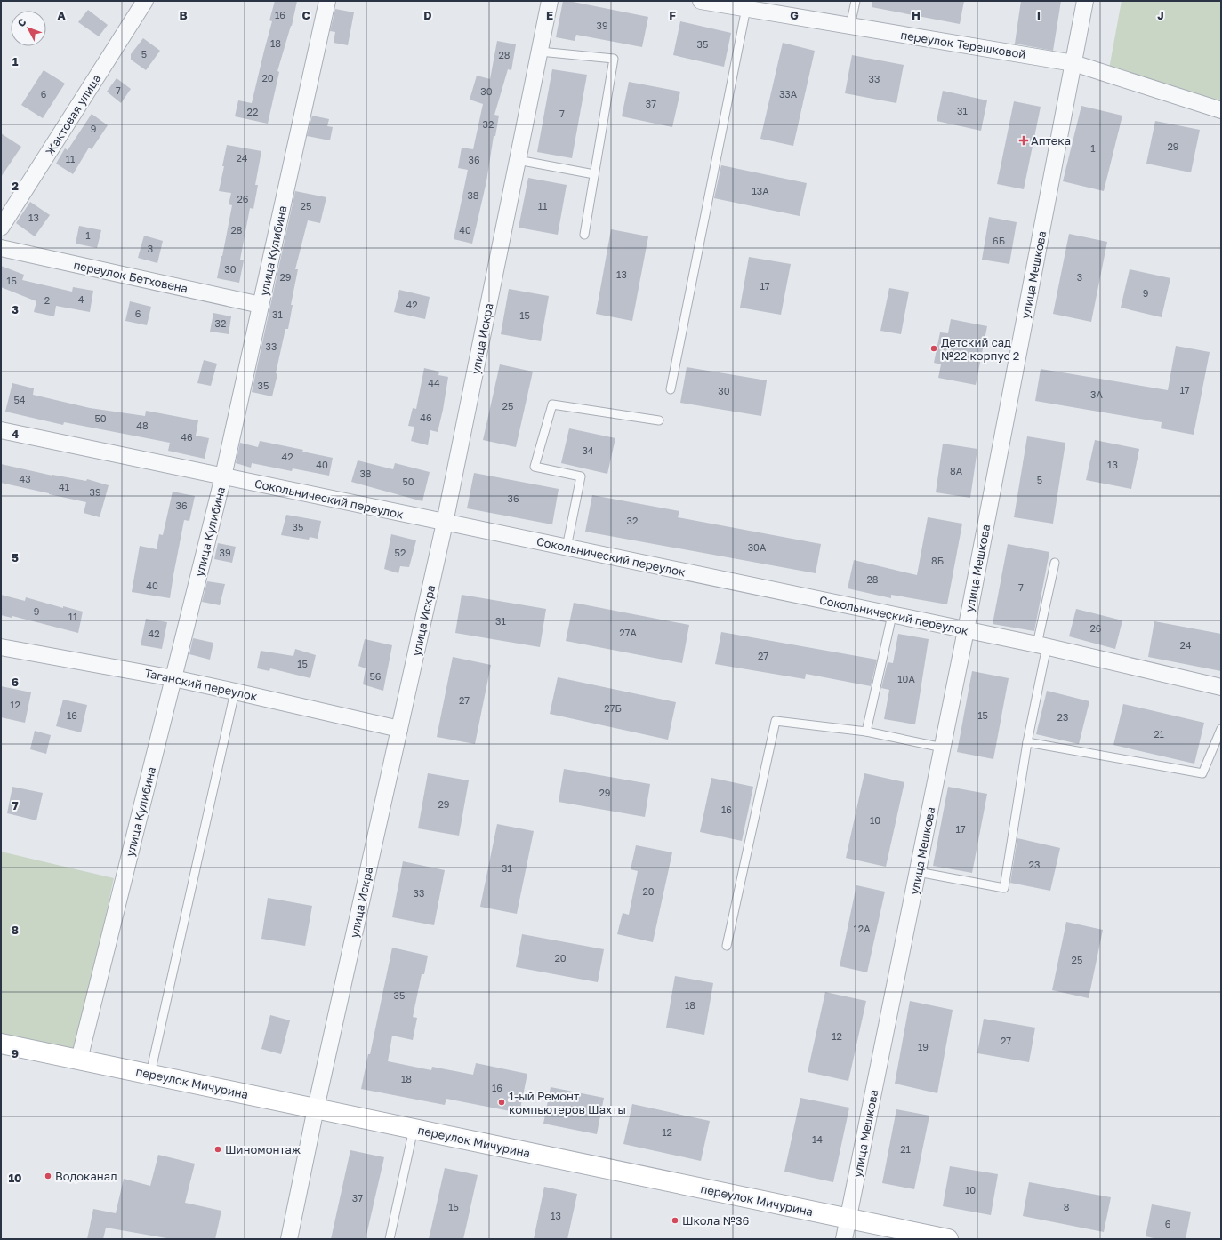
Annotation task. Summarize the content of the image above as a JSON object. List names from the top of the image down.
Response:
{
  "streets": {
    "main road": ["переулок Мичурина"],
    "street": [
      "переулок Терешковой",
      "Жактовая улица",
      "улица Кулибина",
      "улица Мешкова",
      "переулок Бетховена",
      "улица Искра",
      "Сокольнический переулок",
      "Таганский переулок"
    ]
  },
  "crossings": [
    ["переулок Терешковой", "улица Мешкова"],
    ["улица Кулибина", "переулок Бетховена"],
    ["улица Кулибина", "Сокольнический переулок"],
    ["улица Кулибина", "Таганский переулок"],
    ["улица Кулибина", "переулок Мичурина"],
    ["улица Мешкова", "Сокольнический переулок"],
    ["улица Мешкова", "переулок Мичурина"],
    ["улица Искра", "Сокольнический переулок"],
    ["улица Искра", "Таганский переулок"],
    ["улица Искра", "переулок Мичурина"]
  ],
  "places": {
    "health": ["Аптека"],
    "other": [
      "Детский сад №22 корпус 2",
      "1-ый Ремонт компьютеров Шахты",
      "Шиномонтаж",
      "Водоканал",
      "Школа №36"
    ]
  },
  "house_numbers": [
    "16",
    "39",
    "18",
    "35",
    "5",
    "28",
    "20",
    "33",
    "7",
    "30",
    "6",
    "33А",
    "37",
    "31",
    "22",
    "7",
    "32",
    "9",
    "29",
    "1",
    "24",
    "11",
    "36",
    "13А",
    "38",
    "26",
    "25",
    "11",
    "13",
    "28",
    "40",
    "1",
    "6Б",
    "3",
    "30",
    "13",
    "29",
    "3",
    "15",
    "17",
    "9",
    "4",
    "2",
    "42",
    "6",
    "31",
    "15",
    "32",
    "33",
    "44",
    "35",
    "17",
    "30",
    "3А",
    "54",
    "25",
    "46",
    "50",
    "48",
    "46",
    "34",
    "42",
    "40",
    "13",
    "8А",
    "38",
    "43",
    "5",
    "50",
    "41",
    "39",
    "36",
    "36",
    "32",
    "35",
    "30А",
    "39",
    "52",
    "8Б",
    "28",
    "40",
    "7",
    "9",
    "11",
    "31",
    "26",
    "27А",
    "42",
    "24",
    "27",
    "15",
    "56",
    "10А",
    "27",
    "12",
    "27Б",
    "16",
    "15",
    "23",
    "21",
    "29",
    "29",
    "16",
    "10",
    "17",
    "23",
    "31",
    "20",
    "33",
    "12А",
    "20",
    "25",
    "35",
    "18",
    "12",
    "27",
    "19",
    "18",
    "16",
    "12",
    "14",
    "21",
    "10",
    "37",
    "15",
    "8",
    "13",
    "6"
  ],
  "north": "top left",
  "grid": {
    "columns": [
      "A",
      "B",
      "C",
      "D",
      "E",
      "F",
      "G",
      "H",
      "I",
      "J"
    ],
    "rows": [
      "1",
      "2",
      "3",
      "4",
      "5",
      "6",
      "7",
      "8",
      "9",
      "10"
    ]
  }
}
